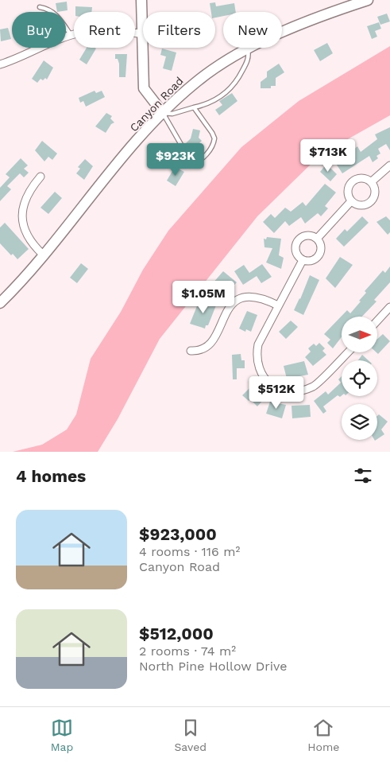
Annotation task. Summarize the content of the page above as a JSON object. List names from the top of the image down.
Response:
{
  "streets": {
    "main road": ["Canyon Road"]
  },
  "north": "right",
  "page": {
    "chip": [
      "Buy",
      "Rent",
      "Filters",
      "New"
    ],
    "price": [
      "$713K",
      "$923K",
      "$1.05M",
      "$512K"
    ],
    "heading": "4 homes",
    "list": [
      {
        "name": "$923,000",
        "note": "4 rooms · 116 m² · Canyon Road"
      },
      {
        "name": "$512,000",
        "note": "2 rooms · 74 m² · North Pine Hollow Drive"
      }
    ],
    "tabs": ["Map", "Saved", "Home"]
  }
}
